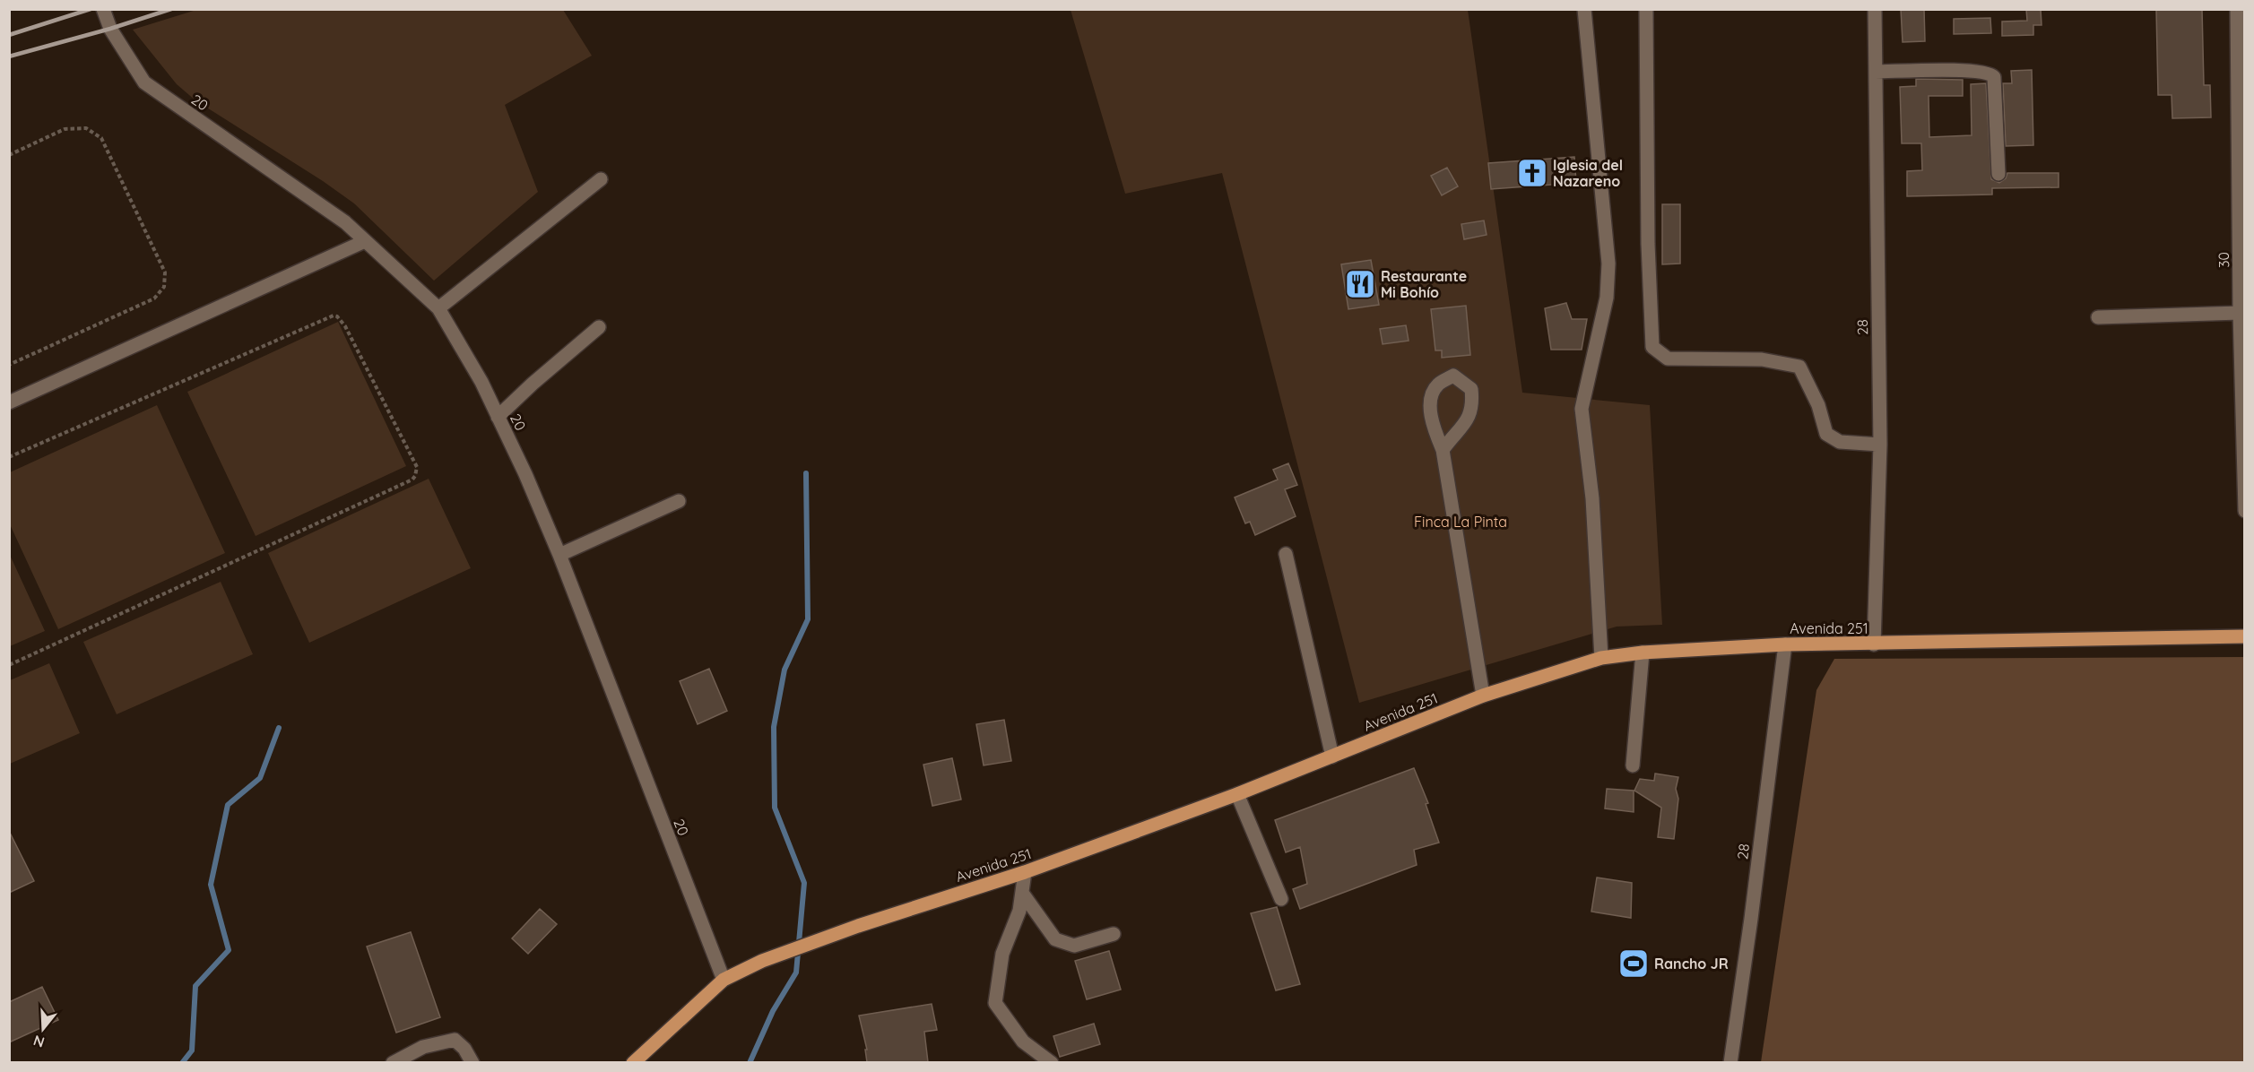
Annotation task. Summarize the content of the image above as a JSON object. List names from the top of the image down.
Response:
{
  "streets": {
    "main road": ["Avenida 251"],
    "street": ["20", "30", "28"]
  },
  "crossings": [
    ["20", "Avenida 251"],
    ["28", "Avenida 251"]
  ],
  "parks": ["Finca La Pinta"],
  "places": {
    "church": ["Iglesia del Nazareno"],
    "restaurant": ["Restaurante Mi Bohío"],
    "sports": ["Rancho JR"]
  },
  "north": "bottom"
}
